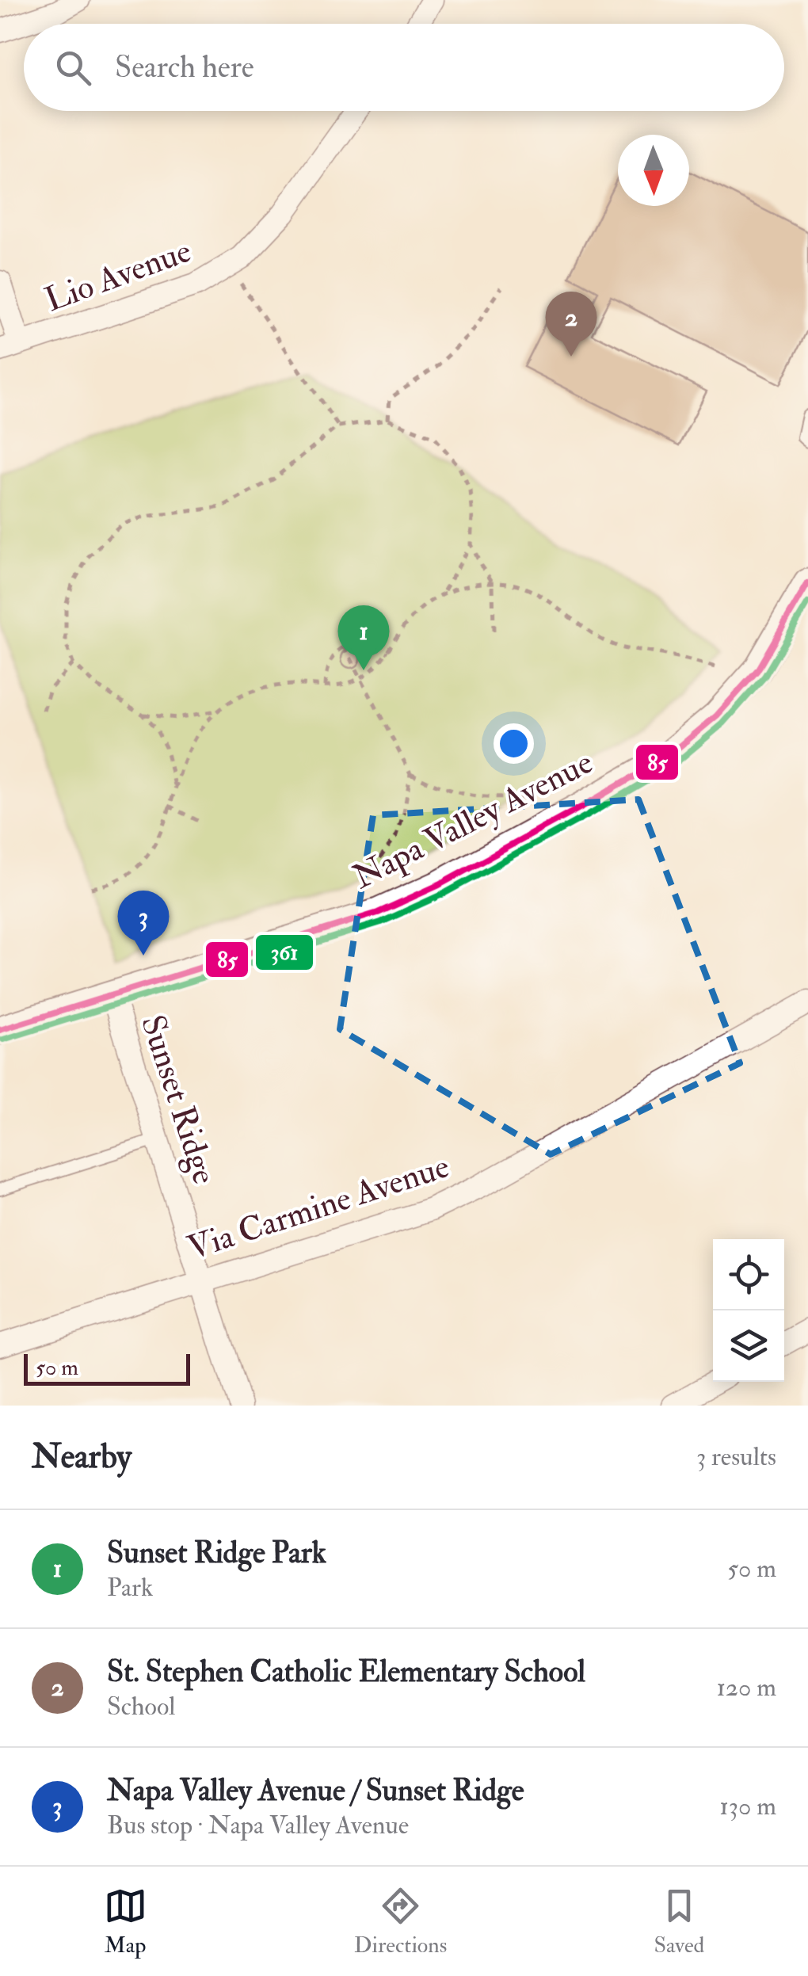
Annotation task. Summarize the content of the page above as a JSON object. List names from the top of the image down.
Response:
{
  "streets": {
    "street": [
      "Lio Avenue",
      "Napa Valley Avenue",
      "Sunset Ridge",
      "Via Carmine Avenue"
    ]
  },
  "crossings": [
    ["Napa Valley Avenue", "Sunset Ridge"],
    ["Sunset Ridge", "Via Carmine Avenue"]
  ],
  "lines": ["transit line 85", "transit line 361"],
  "scale_bar": "50 m",
  "north": "bottom",
  "page": {
    "search": "Search here",
    "pins": ["2", "1", "3"],
    "scale": "50 m",
    "heading": ["Nearby", "3 results"],
    "list": [
      {
        "mark": "1",
        "name": "Sunset Ridge Park",
        "note": "Park",
        "value": "50 m"
      },
      {
        "mark": "2",
        "name": "St. Stephen Catholic Elementary School",
        "note": "School",
        "value": "120 m"
      },
      {
        "mark": "3",
        "name": "Napa Valley Avenue / Sunset Ridge",
        "note": "Bus stop · Napa Valley Avenue",
        "value": "130 m"
      }
    ],
    "nav": ["Map", "Directions", "Saved"]
  }
}
